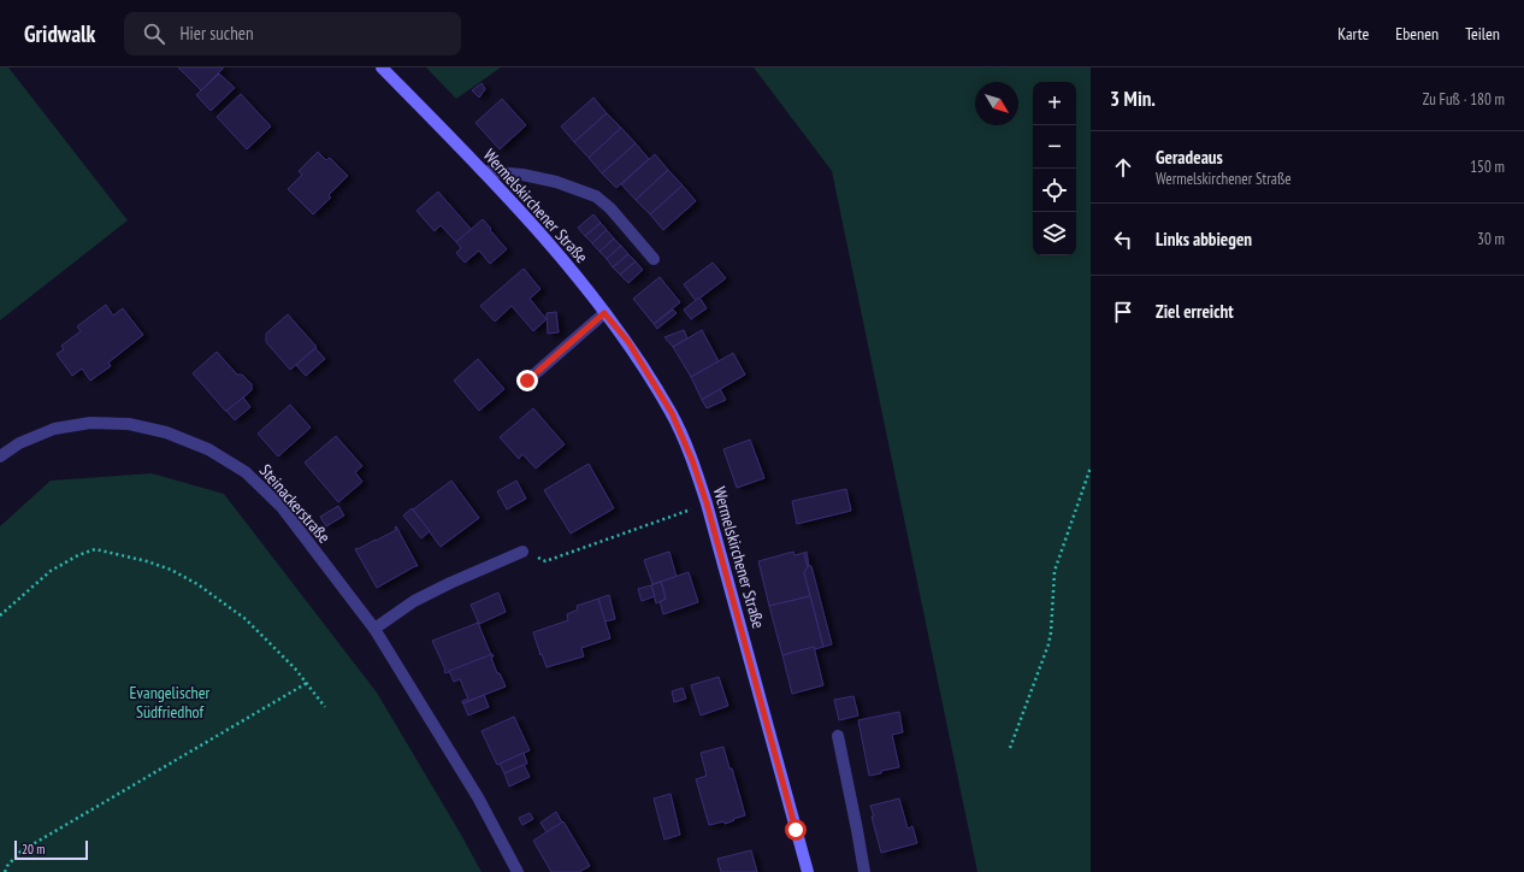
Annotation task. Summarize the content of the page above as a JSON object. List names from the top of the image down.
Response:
{
  "streets": {
    "main road": ["Wermelskirchener Straße"],
    "street": ["Steinackerstraße"]
  },
  "parks": ["Evangelischer Südfriedhof"],
  "scale_bar": "20 m",
  "north": "bottom right",
  "page": {
    "header": "Gridwalk",
    "search": "Hier suchen",
    "nav": ["Karte", "Ebenen", "Teilen"],
    "heading": ["3 Min.", "Zu Fuß · 180 m"],
    "map_buttons": ["+", "−"],
    "list": [
      ["Geradeaus", "Wermelskirchener Straße", "150 m"],
      ["Links abbiegen", "30 m"],
      "Ziel erreicht"
    ],
    "scale": "20 m"
  }
}
